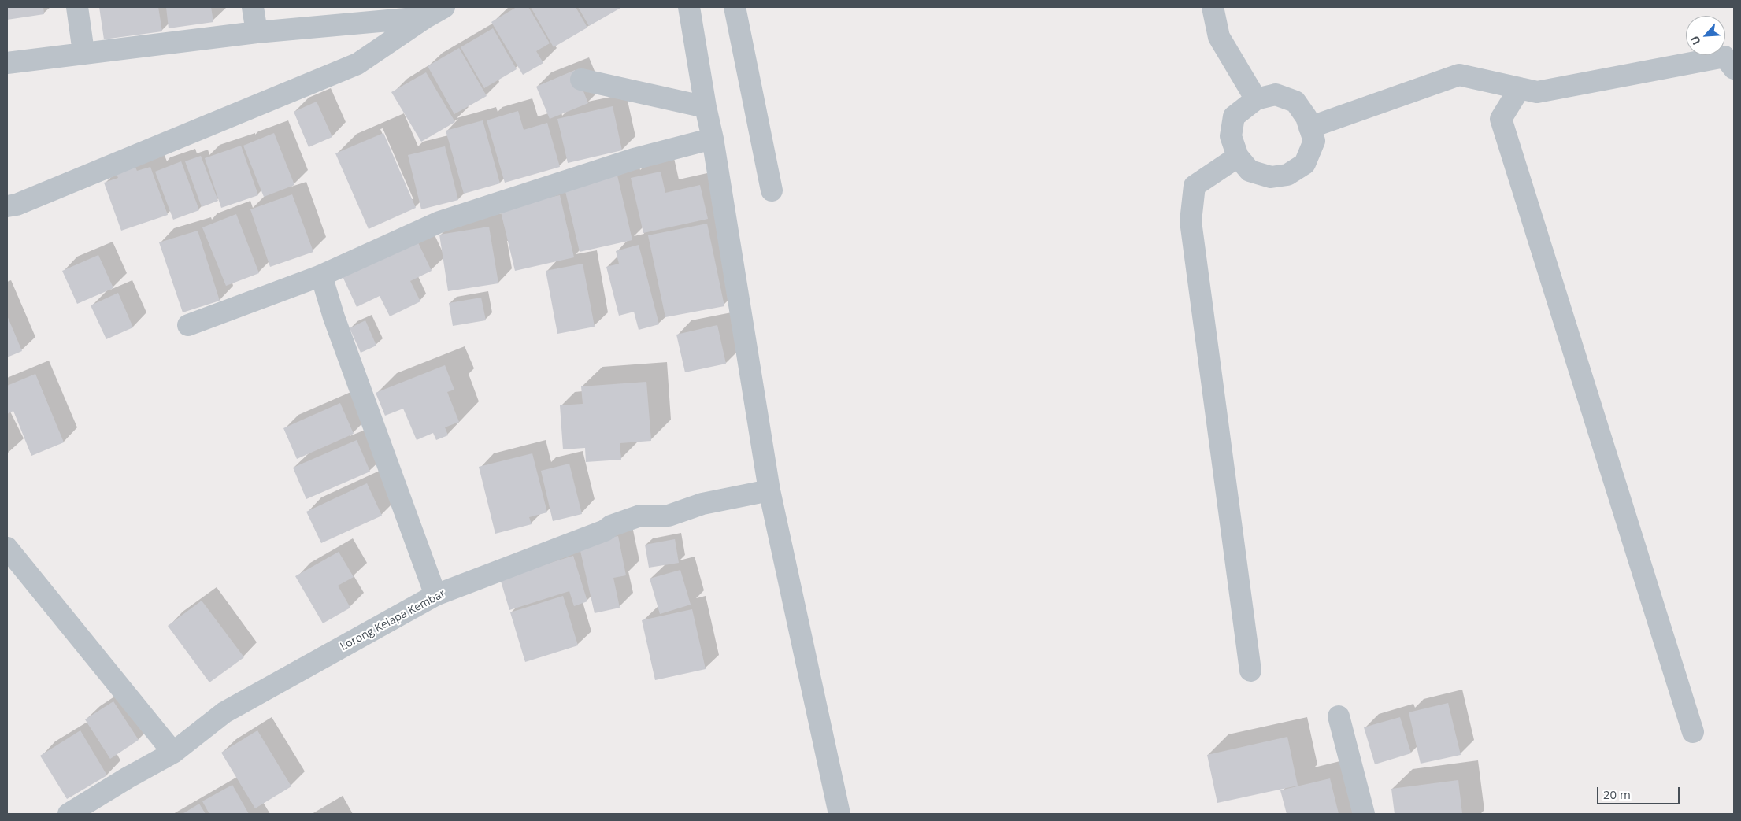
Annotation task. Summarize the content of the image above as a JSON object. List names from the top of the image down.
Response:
{
  "streets": {
    "street": ["Lorong Kelapa Kembar"]
  },
  "scale_bar": "20 m",
  "north": "bottom left"
}
